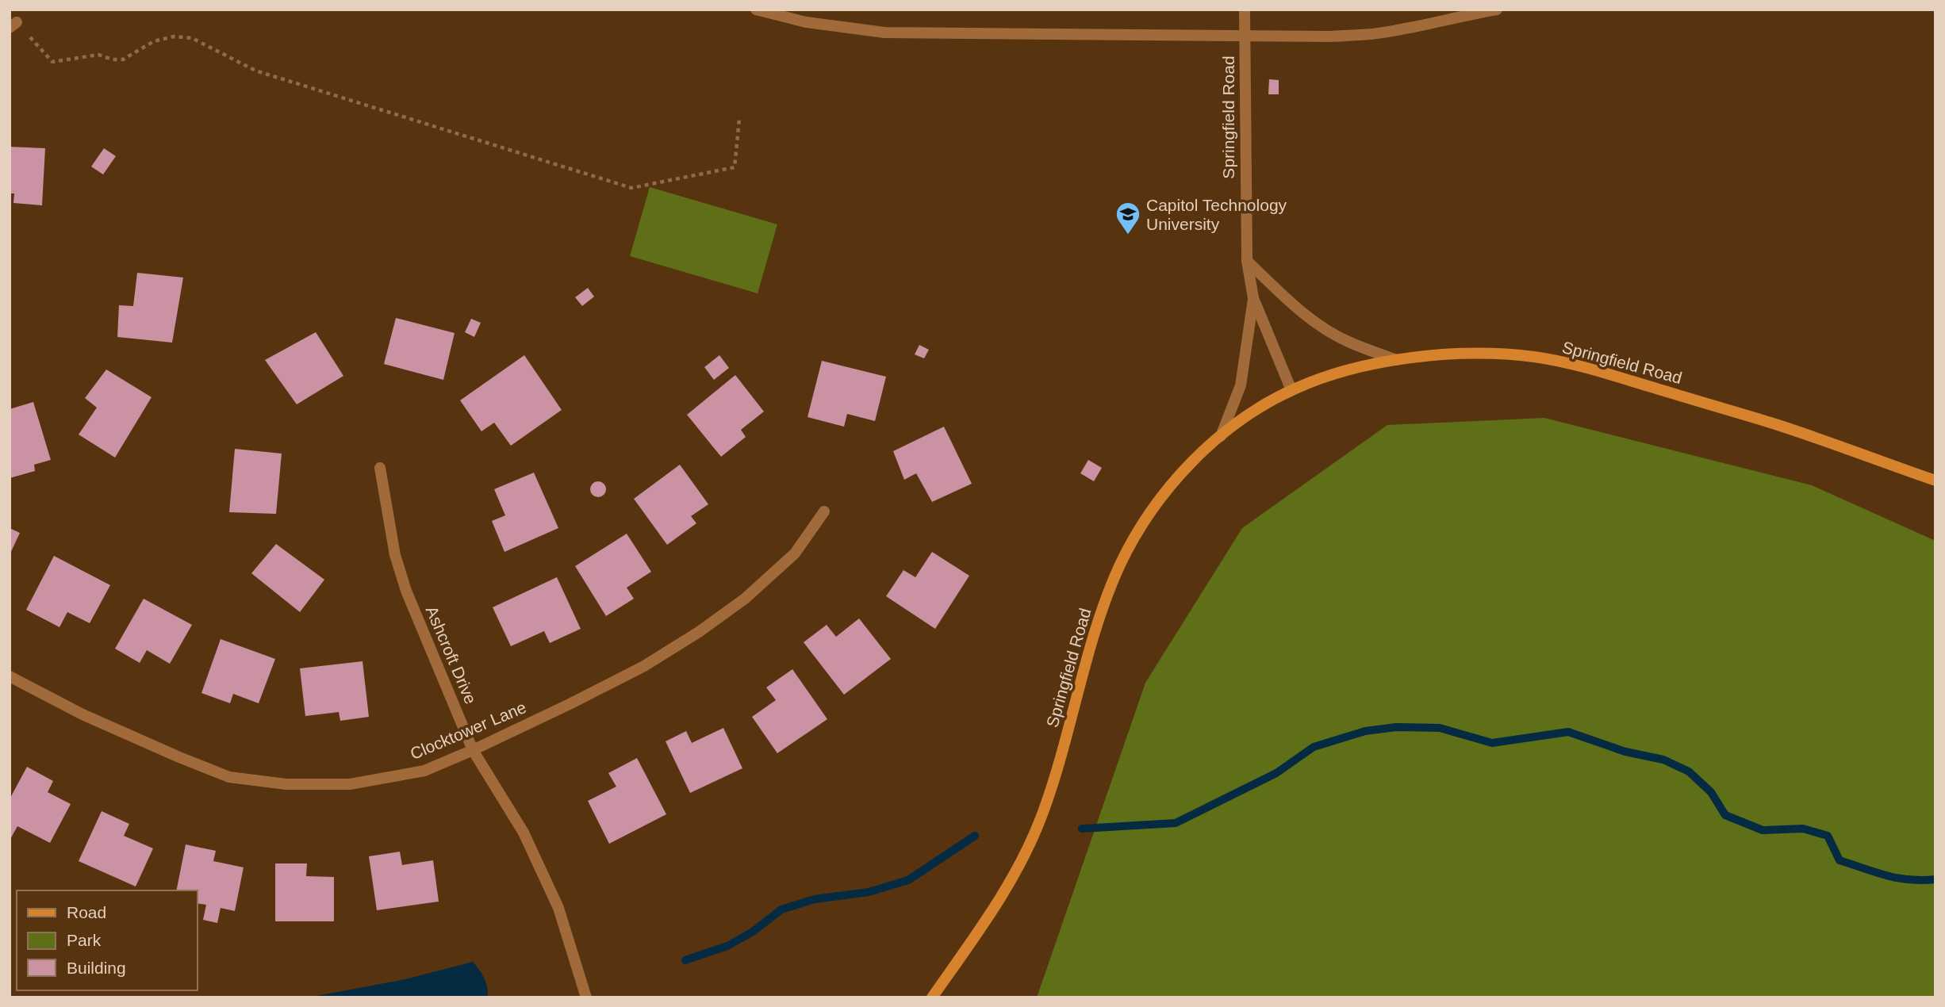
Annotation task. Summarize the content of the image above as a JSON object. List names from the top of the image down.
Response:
{
  "streets": {
    "street": ["Springfield Road", "Ashcroft Drive", "Clocktower Lane"]
  },
  "crossings": [
    ["Ashcroft Drive", "Clocktower Lane"]
  ],
  "places": {
    "school or university": ["Capitol Technology University"]
  },
  "legend": ["Road", "Park", "Building"]
}
